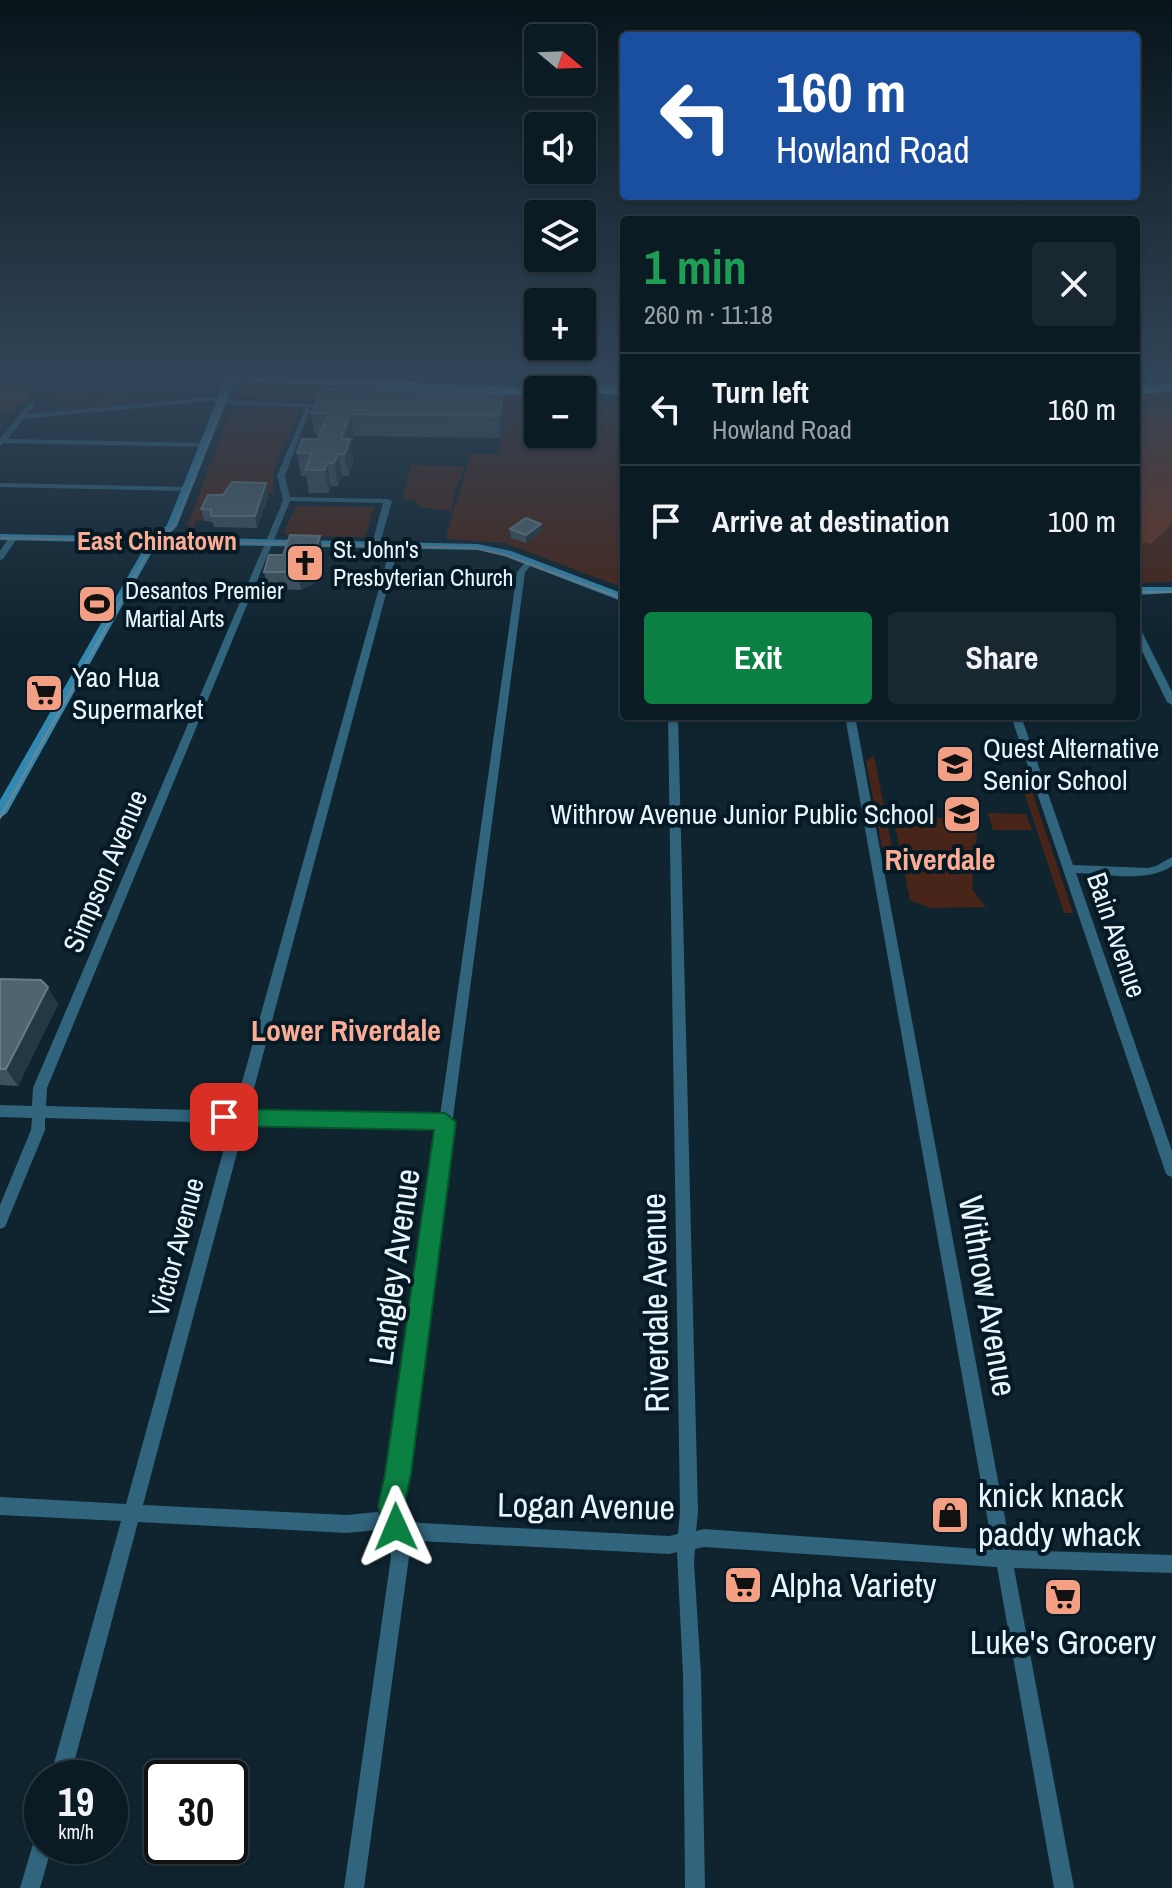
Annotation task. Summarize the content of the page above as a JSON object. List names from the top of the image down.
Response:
{
  "streets": {
    "street": [
      "Simpson Avenue",
      "Bain Avenue",
      "Victor Avenue",
      "Langley Avenue",
      "Withrow Avenue",
      "Riverdale Avenue",
      "Logan Avenue"
    ]
  },
  "crossings": [
    ["Victor Avenue", "Logan Avenue"],
    ["Langley Avenue", "Logan Avenue"],
    ["Withrow Avenue", "Logan Avenue"],
    ["Riverdale Avenue", "Logan Avenue"]
  ],
  "districts": ["East Chinatown", "Riverdale", "Lower Riverdale"],
  "places": {
    "church": ["St. John's Presbyterian Church"],
    "sports": ["Desantos Premier Martial Arts"],
    "supermarket": ["Yao Hua Supermarket", "Alpha Variety", "Luke's Grocery"],
    "school or university": ["Quest Alternative Senior School", "Withrow Avenue Junior Public School"],
    "shop": ["knick knack paddy whack"]
  },
  "north": "right",
  "page": {
    "map_buttons": ["+", "−"],
    "turn": ["160 m", "Howland Road"],
    "heading": ["1 min", "260 m · 11:18"],
    "list": [
      {
        "name": "Turn left",
        "note": "Howland Road",
        "value": "160 m"
      },
      {
        "name": "Arrive at destination",
        "value": "100 m"
      }
    ],
    "buttons": ["Exit", "Share"],
    "speed": "19 km/h",
    "limit": "30"
  }
}
